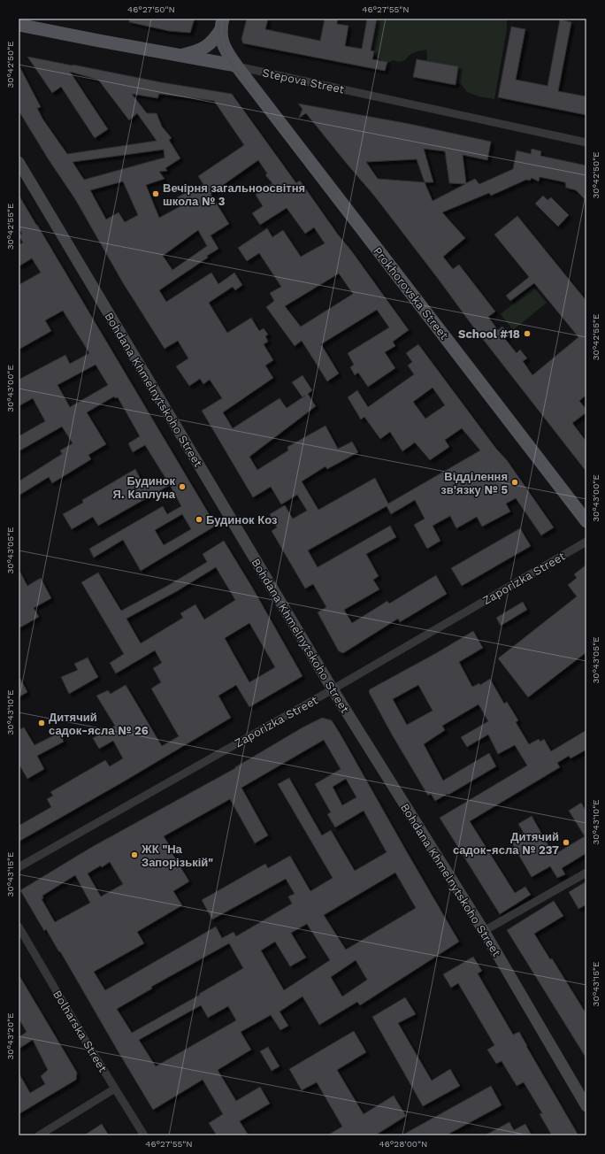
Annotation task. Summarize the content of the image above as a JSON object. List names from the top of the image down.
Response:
{
  "streets": {
    "main road": ["Stepova Street", "Prokhorovska Street", "Bohdana Khmelnytskoho Street"],
    "street": ["Zaporizka Street", "Bolharska Street"]
  },
  "crossings": [
    ["Stepova Street", "Prokhorovska Street"],
    ["Bohdana Khmelnytskoho Street", "Zaporizka Street"]
  ],
  "places": [
    "Вечірня загальноосвітня школа № 3",
    "School #18",
    "Відділення зв'язку № 5",
    "Будинок Я. Каплуна",
    "Будинок Коз",
    "Дитячий садок-ясла № 26",
    "Дитячий садок-ясла № 237",
    "ЖК \"На Запорізькій\""
  ],
  "coordinates": [
    "46°27'50\"N",
    "46°27'55\"N",
    "30°42'50\"E",
    "30°42'55\"E",
    "30°43'00\"E",
    "30°43'05\"E",
    "30°43'10\"E",
    "30°43'15\"E",
    "30°43'20\"E",
    "46°28'00\"N"
  ]
}
